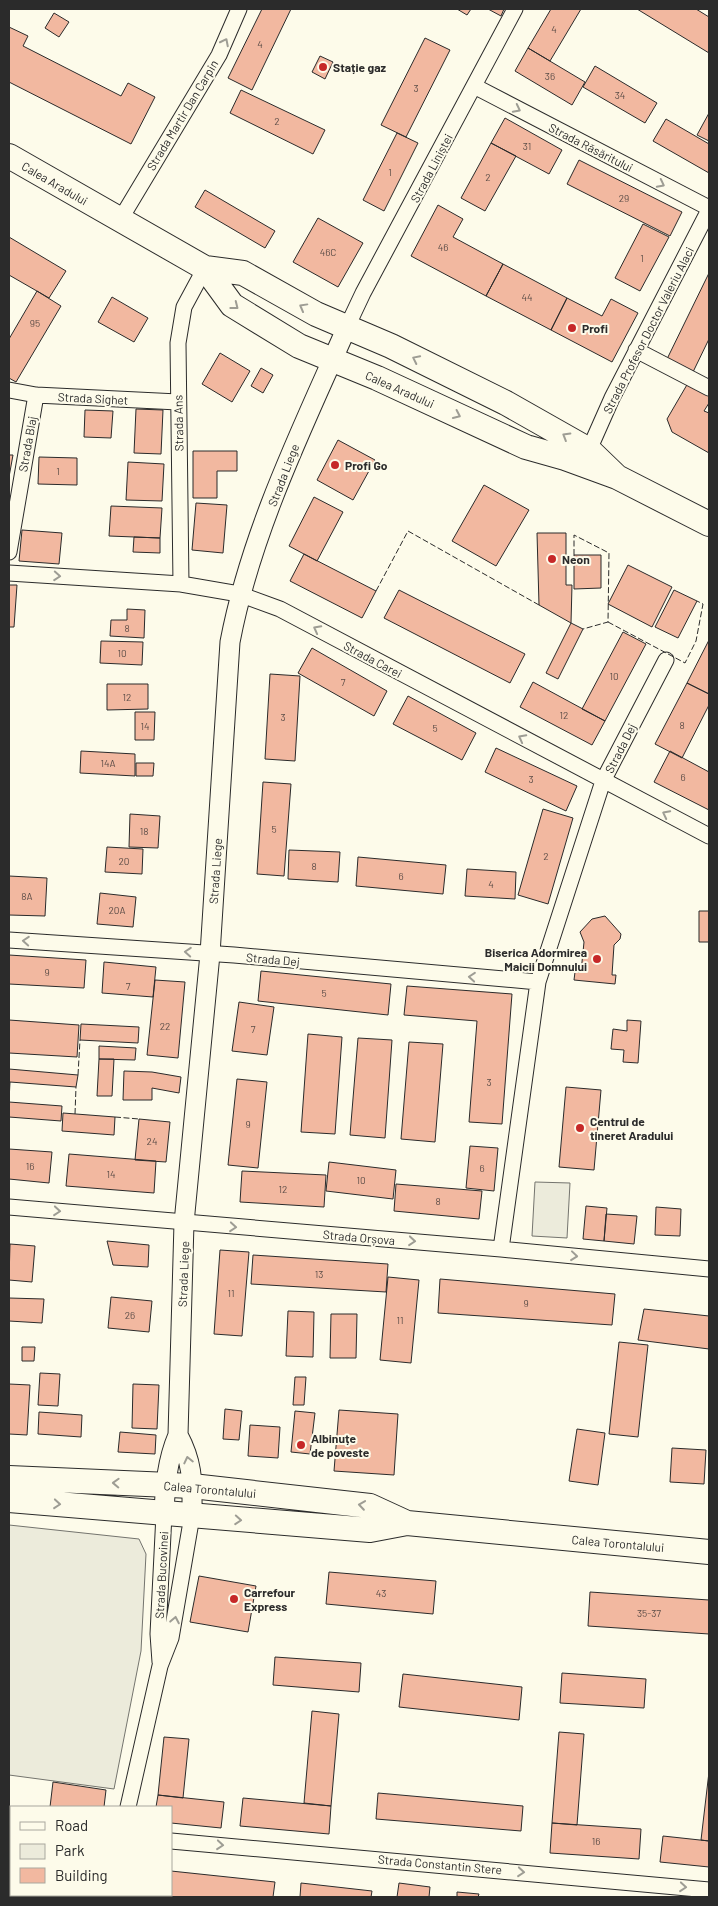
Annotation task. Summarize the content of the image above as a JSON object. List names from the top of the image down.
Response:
{
  "streets": {
    "main road": ["Calea Aradului", "Calea Torontalului"],
    "street": [
      "Strada Martir Dan Carpin",
      "Strada Răsăritului",
      "Strada Liniștei",
      "Strada Profesor Doctor Valeriu Alaci",
      "Strada Sighet",
      "Strada Ans",
      "Strada Blaj",
      "Strada Liege",
      "Strada Carei",
      "Strada Dej",
      "Strada Orșova",
      "Strada Bucovinei",
      "Strada Constantin Stere"
    ]
  },
  "crossings": [
    ["Strada Martir Dan Carpin", "Calea Aradului"],
    ["Strada Răsăritului", "Strada Liniștei"],
    ["Strada Răsăritului", "Strada Profesor Doctor Valeriu Alaci"],
    ["Strada Liniștei", "Calea Aradului"],
    ["Strada Liniștei", "Strada Liege"],
    ["Calea Aradului", "Strada Profesor Doctor Valeriu Alaci"],
    ["Calea Aradului", "Strada Ans"],
    ["Calea Aradului", "Strada Liege"],
    ["Strada Sighet", "Strada Ans"],
    ["Strada Sighet", "Strada Blaj"],
    ["Strada Ans", "Strada Carei"],
    ["Strada Liege", "Strada Carei"],
    ["Strada Liege", "Strada Dej"],
    ["Strada Liege", "Strada Orșova"],
    ["Strada Liege", "Calea Torontalului"],
    ["Strada Liege", "Strada Bucovinei"],
    ["Strada Carei", "Strada Dej"],
    ["Strada Dej", "Strada Orșova"],
    ["Calea Torontalului", "Strada Bucovinei"]
  ],
  "one_way": [
    "Strada Martir Dan Carpin",
    "Strada Răsăritului",
    "Strada Dej",
    "Strada Orșova",
    "Strada Constantin Stere"
  ],
  "places": [
    "Stație gaz",
    "Profi",
    "Profi Go",
    "Neon",
    "Biserica Adormirea Maicii Domnului",
    "Centrul de tineret Aradului",
    "Albinuțe de poveste",
    "Carrefour Express"
  ],
  "house_numbers": [
    "4",
    "4",
    "36",
    "3",
    "34",
    "2",
    "31",
    "1",
    "2",
    "29",
    "46",
    "46C",
    "1",
    "44",
    "95",
    "1",
    "8",
    "10",
    "10",
    "7",
    "12",
    "12",
    "3",
    "8",
    "14",
    "5",
    "14A",
    "6",
    "3",
    "5",
    "18",
    "2",
    "20",
    "8",
    "6",
    "4",
    "8A",
    "20A",
    "9",
    "7",
    "5",
    "22",
    "7",
    "3",
    "9",
    "24",
    "16",
    "6",
    "14",
    "10",
    "12",
    "8",
    "13",
    "11",
    "9",
    "26",
    "11",
    "43",
    "35-37",
    "16"
  ],
  "legend": ["Road", "Park", "Building"]
}
